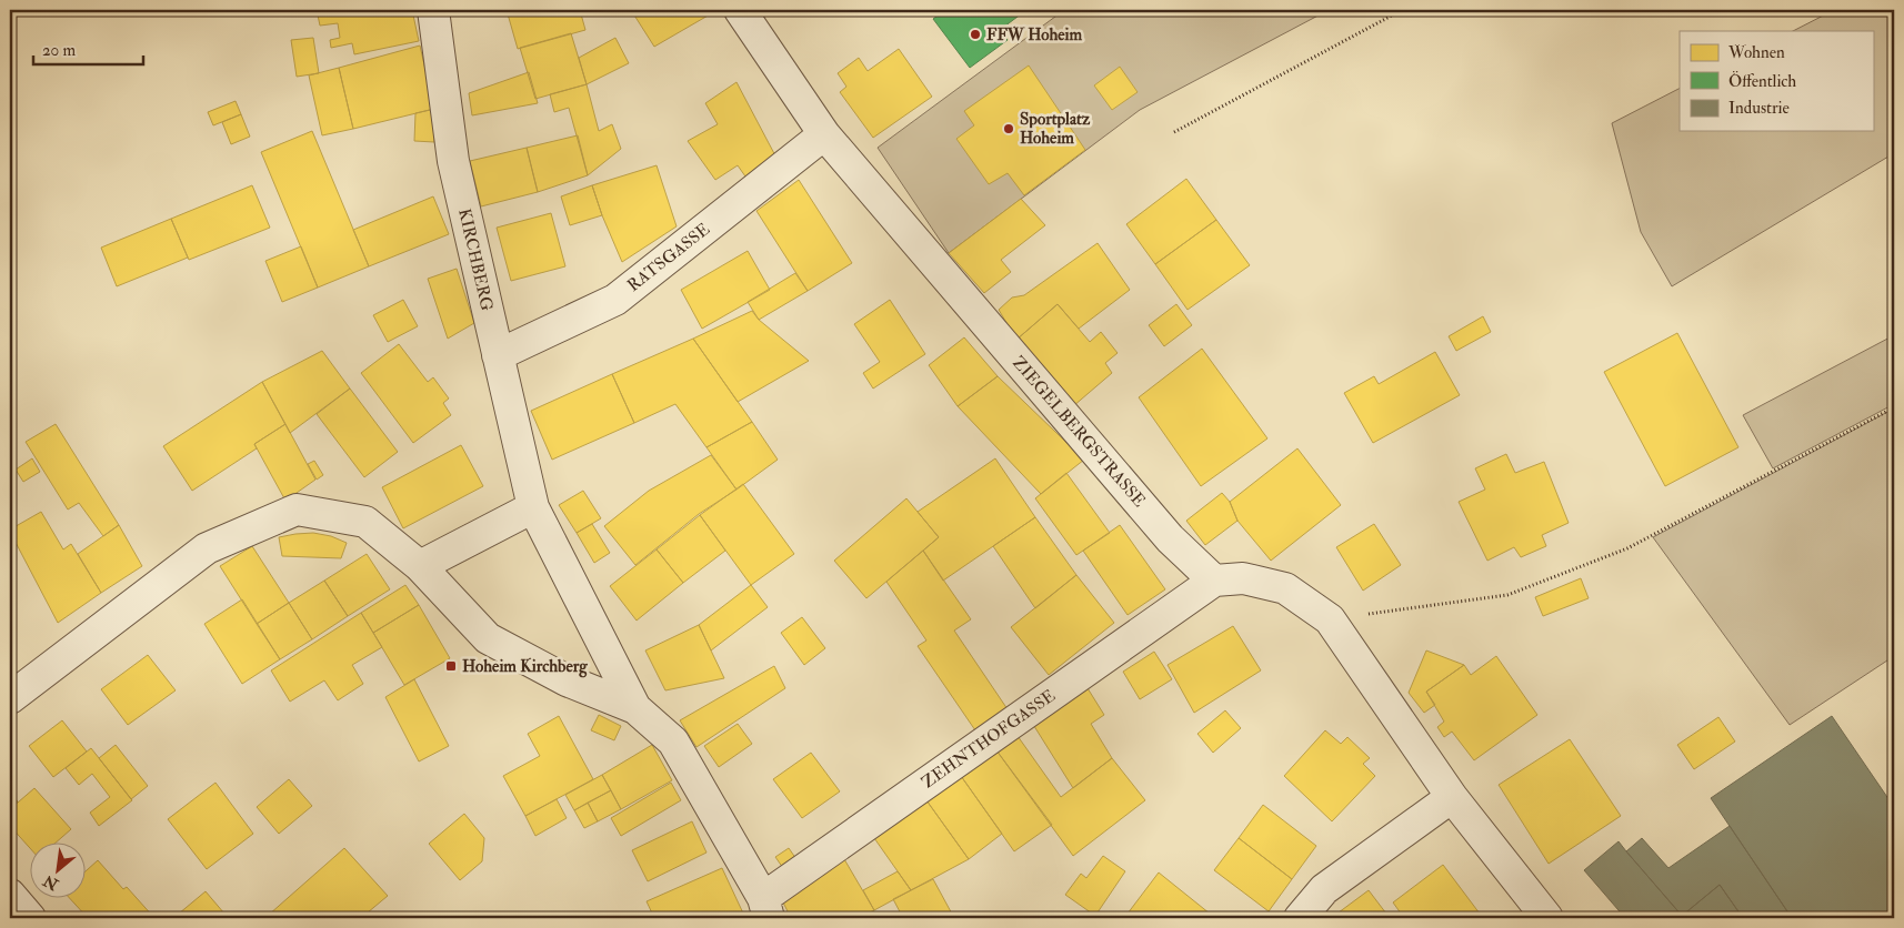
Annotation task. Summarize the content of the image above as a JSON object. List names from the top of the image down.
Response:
{
  "streets": {
    "street": [
      "RATSGASSE",
      "KIRCHBERG",
      "ZIEGELBERGSTRASSE",
      "ZEHNTHOFGASSE"
    ]
  },
  "crossings": [
    ["RATSGASSE", "KIRCHBERG"],
    ["RATSGASSE", "ZIEGELBERGSTRASSE"],
    ["ZIEGELBERGSTRASSE", "ZEHNTHOFGASSE"]
  ],
  "places": {
    "other": ["FFW Hoheim", "Sportplatz Hoheim"],
    "transit": ["Hoheim Kirchberg"]
  },
  "legend": ["Wohnen", "Öffentlich", "Industrie"],
  "scale_bar": "20 m",
  "north": "bottom left"
}
